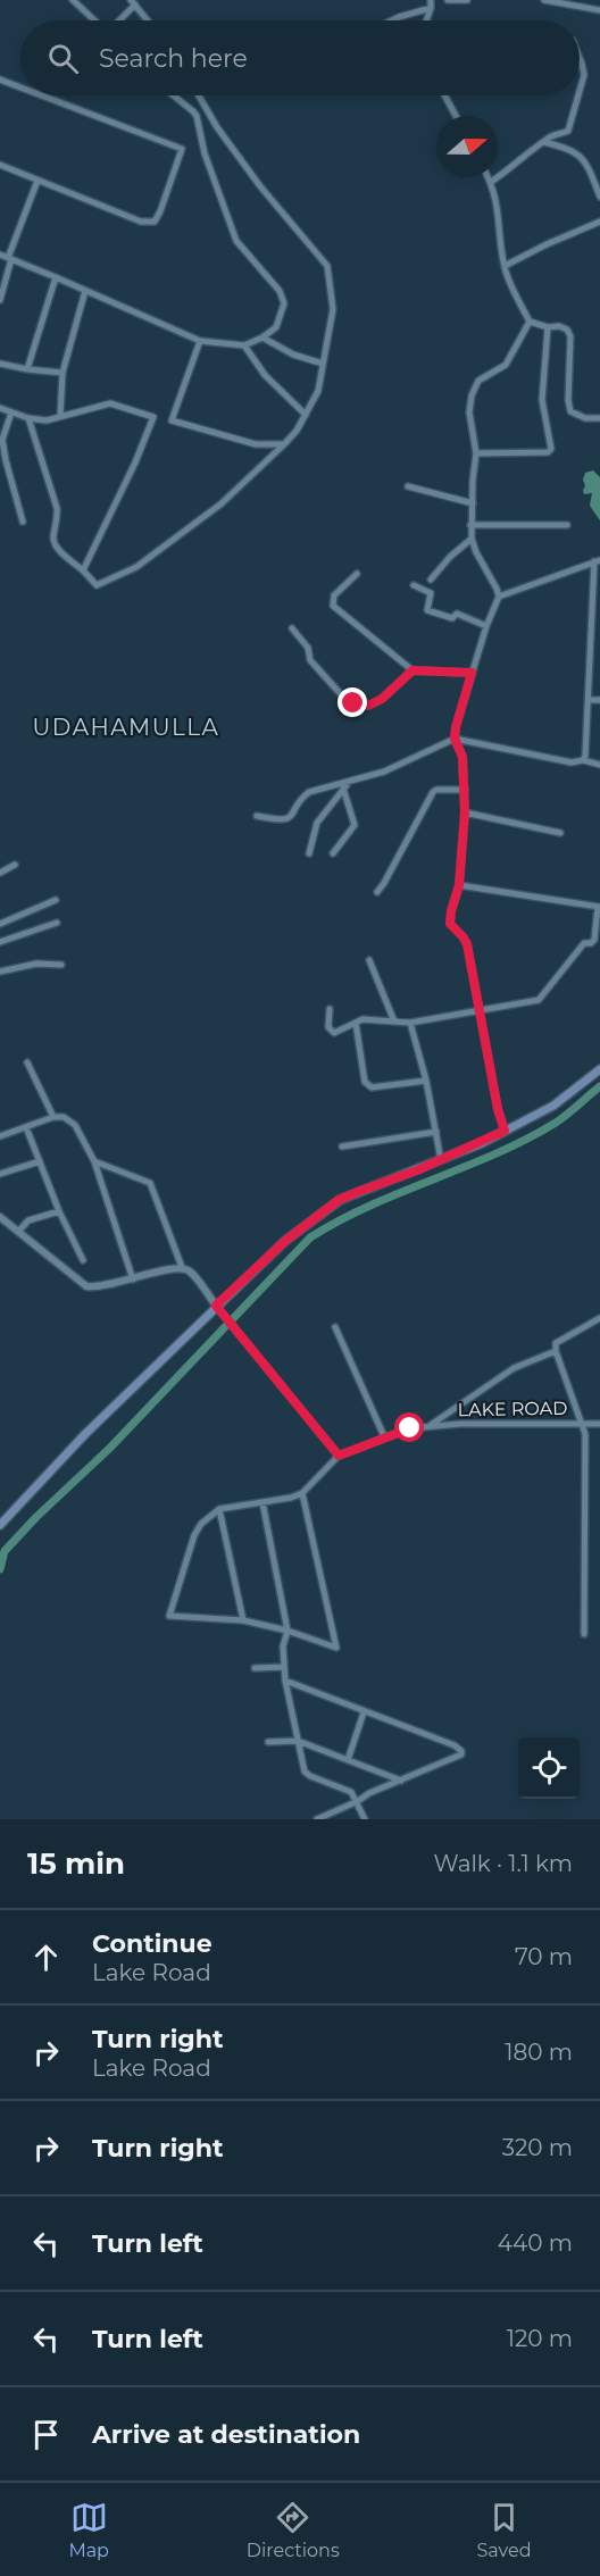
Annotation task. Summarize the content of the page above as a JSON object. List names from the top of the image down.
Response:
{
  "streets": {
    "street": ["LAKE ROAD"]
  },
  "districts": ["UDAHAMULLA"],
  "north": "right",
  "page": {
    "search": "Search here",
    "heading": ["15 min", "Walk · 1.1 km"],
    "list": [
      ["Continue", "Lake Road", "70 m"],
      ["Turn right", "Lake Road", "180 m"],
      ["Turn right", "320 m"],
      ["Turn left", "440 m"],
      ["Turn left", "120 m"],
      "Arrive at destination"
    ],
    "nav": ["Map", "Directions", "Saved"]
  }
}
